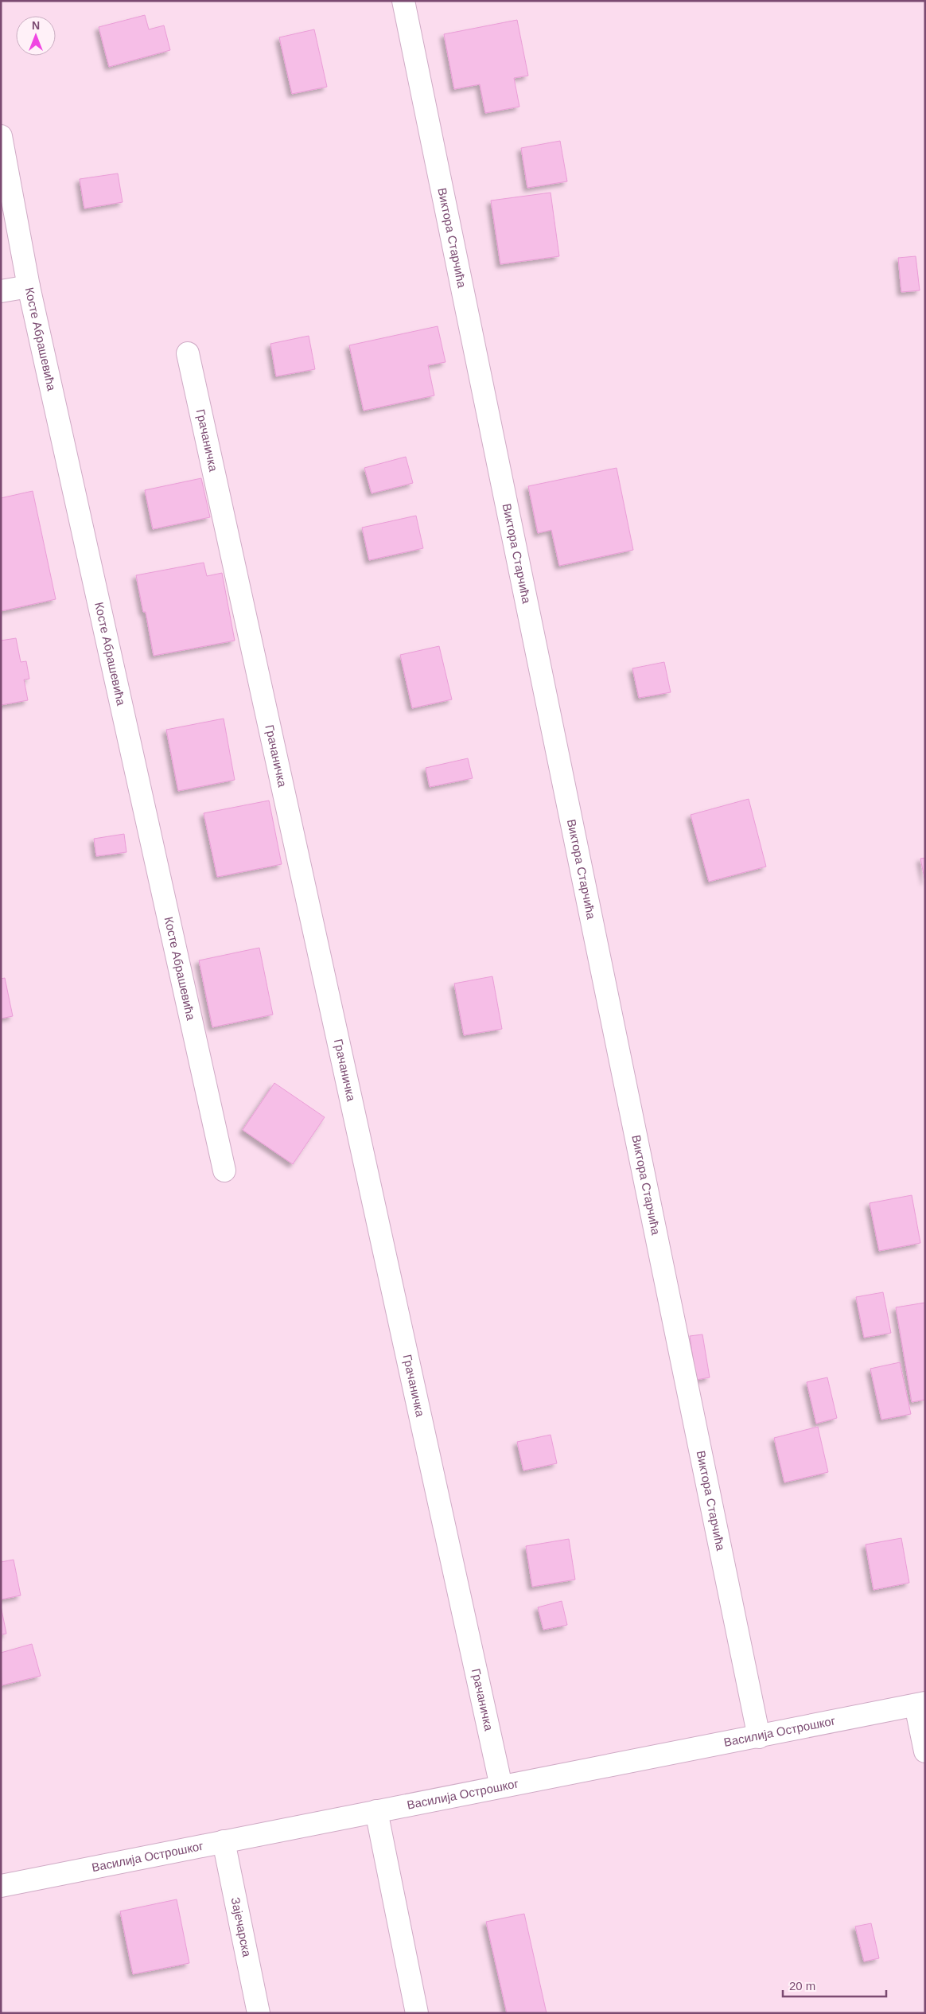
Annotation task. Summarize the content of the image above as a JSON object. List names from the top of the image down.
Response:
{
  "streets": {
    "street": [
      "Виктора Старчића",
      "Косте Абрашевића",
      "Грачаничка",
      "Василија Острошког",
      "Зајечарска"
    ]
  },
  "crossings": [
    ["Виктора Старчића", "Василија Острошког"],
    ["Грачаничка", "Василија Острошког"],
    ["Василија Острошког", "Зајечарска"]
  ],
  "scale_bar": "20 m",
  "north": "top"
}
